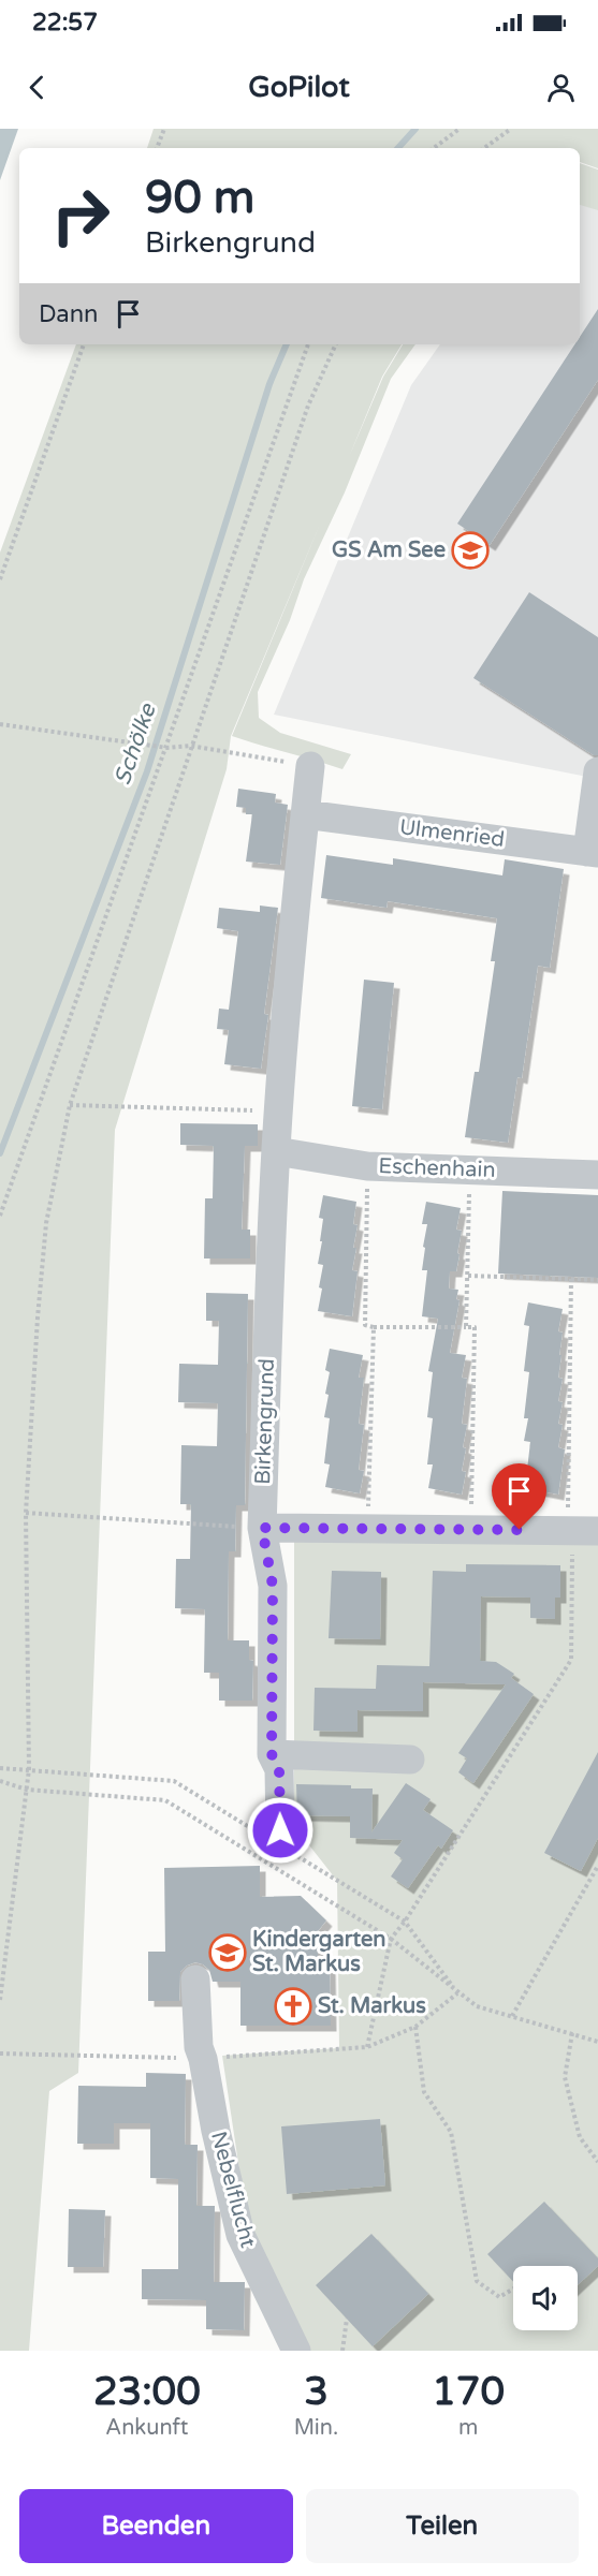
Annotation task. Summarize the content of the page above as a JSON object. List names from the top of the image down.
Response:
{
  "streets": {
    "street": [
      "Ulmenried",
      "Eschenhain",
      "Birkengrund",
      "Nebelflucht"
    ]
  },
  "crossings": [
    ["Eschenhain", "Birkengrund"]
  ],
  "water": ["Schölke"],
  "places": {
    "school or university": ["GS Am See", "Kindergarten St. Markus"],
    "church": ["St. Markus"]
  },
  "page": {
    "status": "22:57",
    "header": "GoPilot",
    "turn": ["90 m", "Birkengrund"],
    "then": "Dann",
    "eta": [
      "23:00",
      "Ankunft",
      "3",
      "Min.",
      "170",
      "m"
    ],
    "buttons": ["Beenden", "Teilen"]
  }
}
